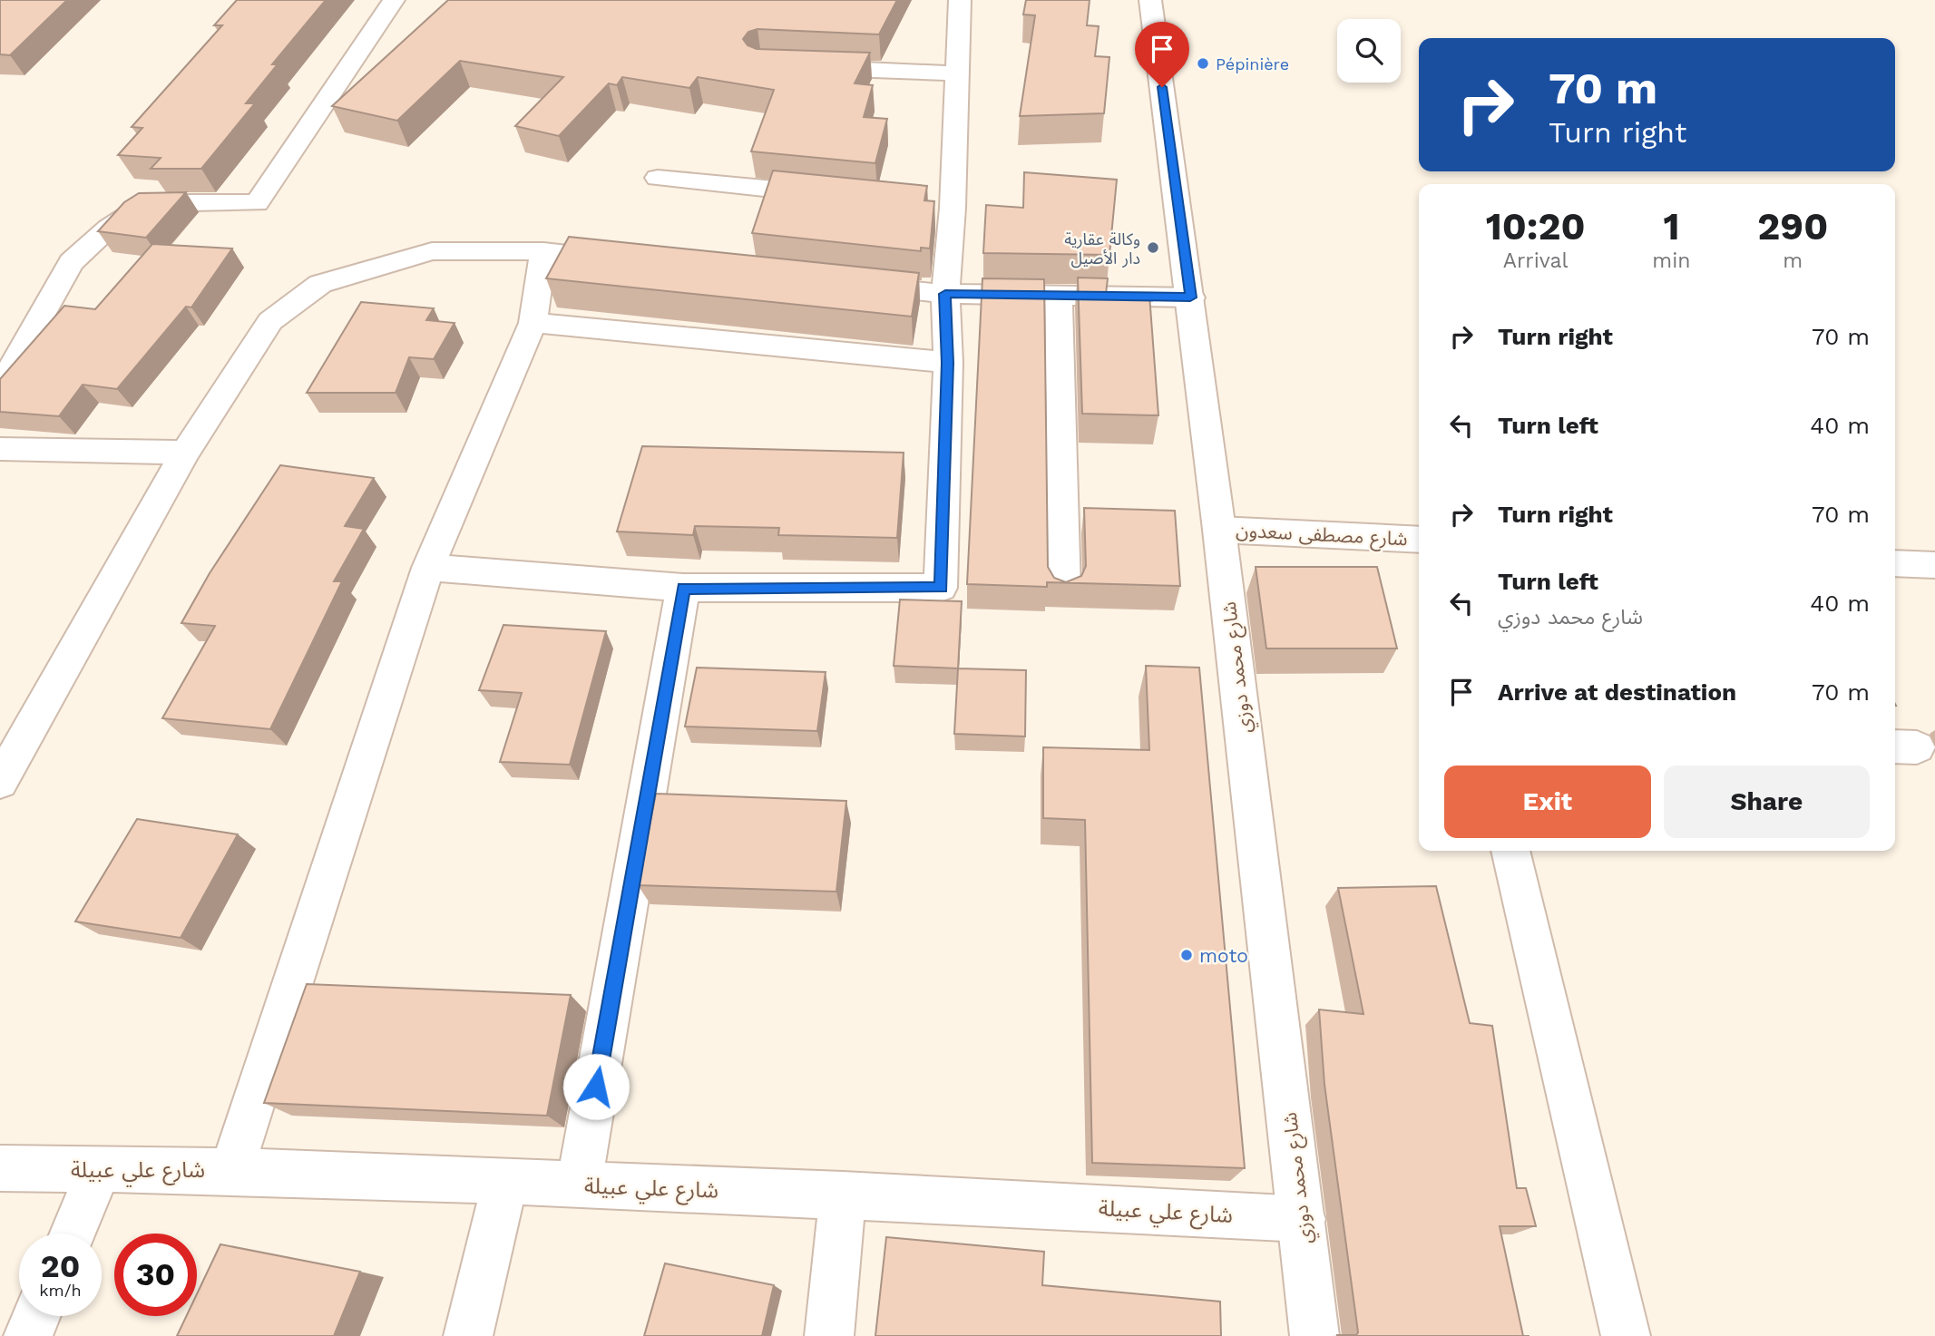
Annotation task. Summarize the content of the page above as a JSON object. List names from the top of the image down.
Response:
{
  "streets": {
    "street": ["شارع مصطفى سعدون", "شارع محمد دوزي", "شارع علي عبيلة"]
  },
  "crossings": [
    ["شارع مصطفى سعدون", "شارع محمد دوزي"],
    ["شارع محمد دوزي", "شارع علي عبيلة"]
  ],
  "places": ["Pépinière", "وكالة عقارية دار الأصيل", "moto"],
  "page": {
    "turn": ["70 m", "Turn right"],
    "eta": [
      "10:20",
      "Arrival",
      "1",
      "min",
      "290",
      "m"
    ],
    "list": [
      {
        "name": "Turn right",
        "value": "70 m"
      },
      {
        "name": "Turn left",
        "value": "40 m"
      },
      {
        "name": "Turn right",
        "value": "70 m"
      },
      {
        "name": "Turn left",
        "note": "شارع محمد دوزي",
        "value": "40 m"
      },
      {
        "name": "Arrive at destination",
        "value": "70 m"
      }
    ],
    "buttons": ["Exit", "Share"],
    "speed": "20 km/h",
    "limit": "30"
  }
}
